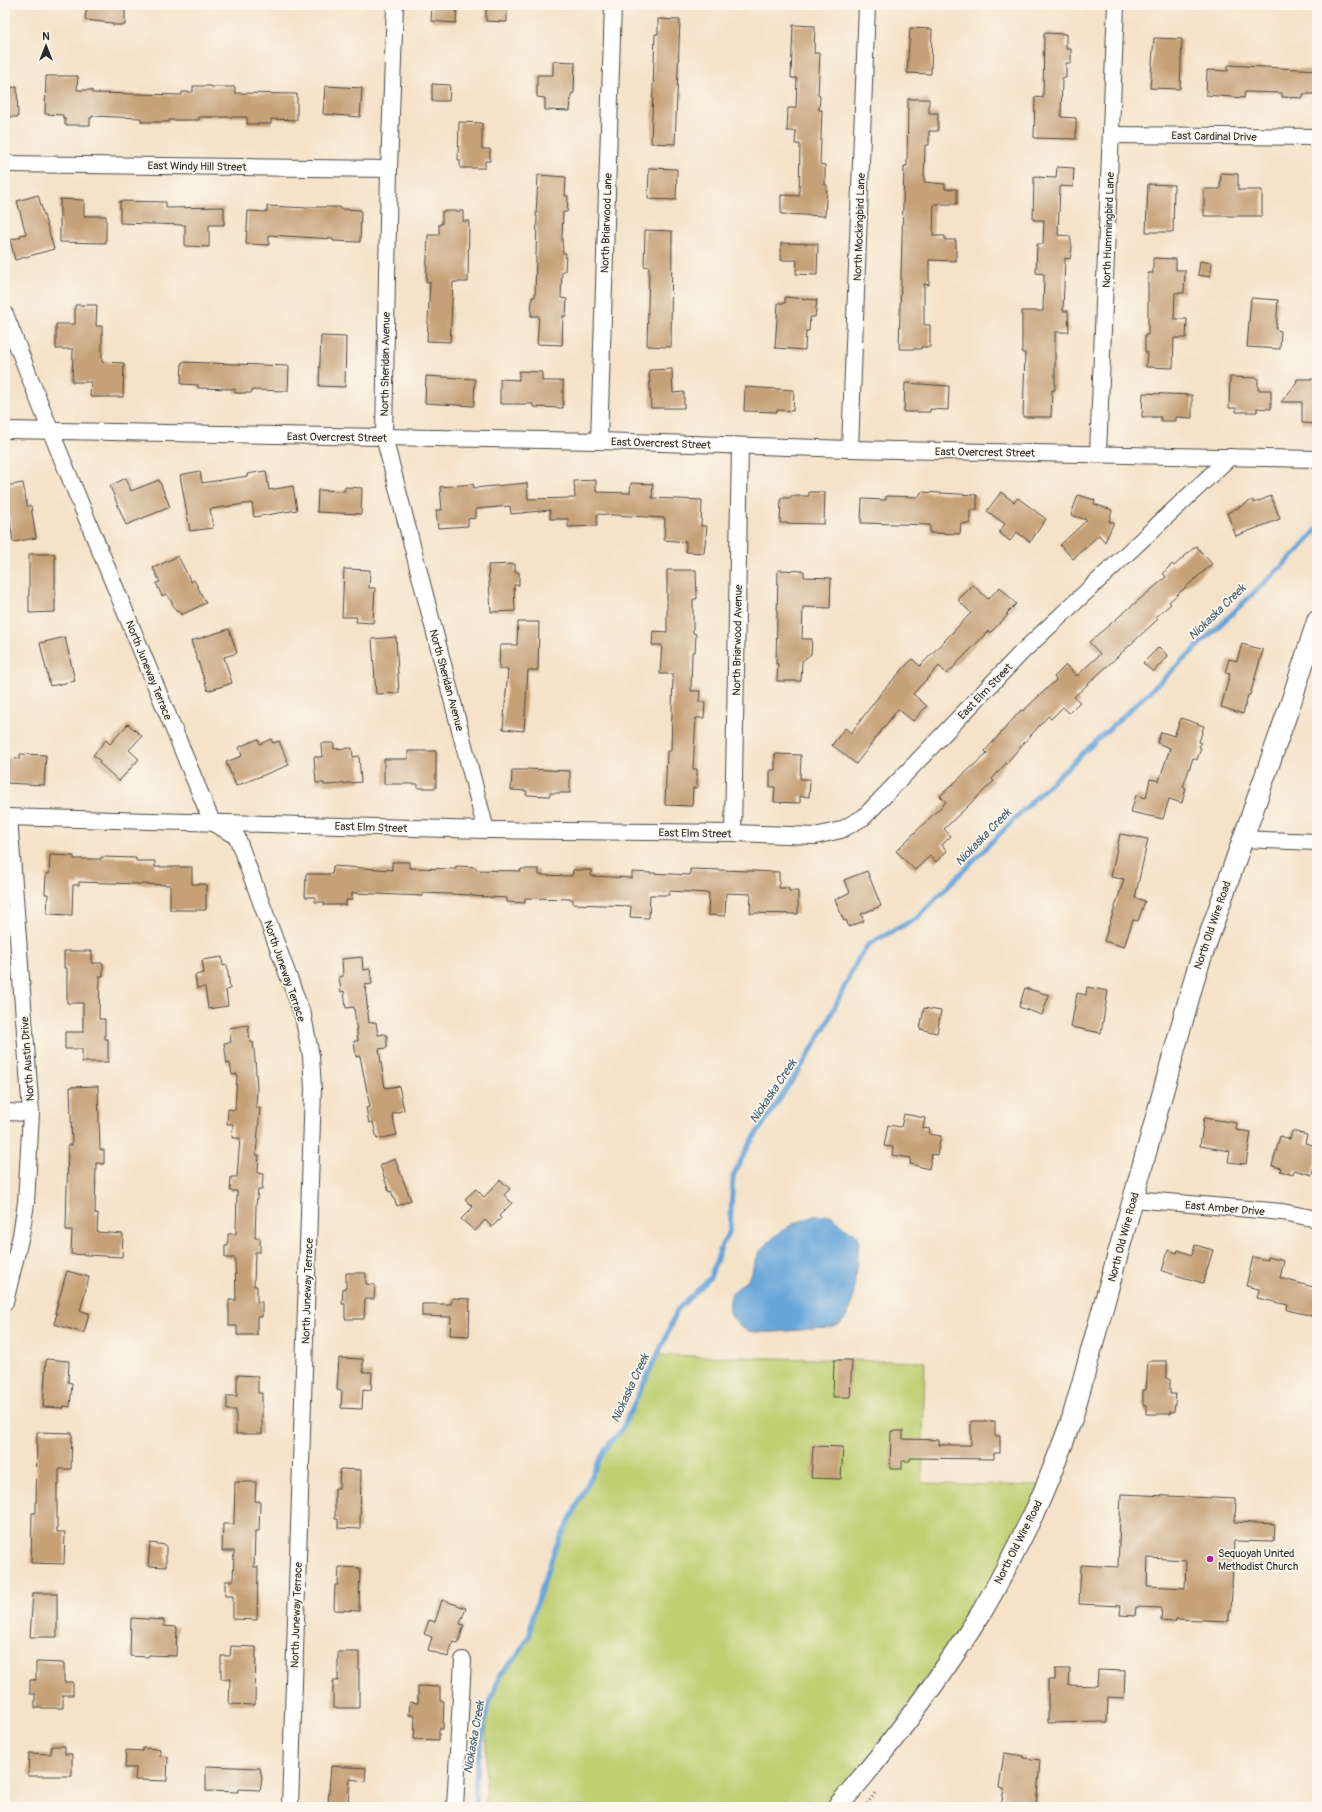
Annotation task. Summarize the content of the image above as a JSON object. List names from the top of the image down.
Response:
{
  "streets": {
    "street": [
      "East Cardinal Drive",
      "East Windy Hill Street",
      "North Briarwood Lane",
      "North Mockingbird Lane",
      "North Hummingbird Lane",
      "North Sheridan Avenue",
      "East Overcrest Street",
      "North Briarwood Avenue",
      "North Juneway Terrace",
      "East Elm Street",
      "North Old Wire Road",
      "North Austin Drive",
      "East Amber Drive"
    ]
  },
  "crossings": [
    ["East Cardinal Drive", "North Hummingbird Lane"],
    ["East Windy Hill Street", "North Sheridan Avenue"],
    ["North Briarwood Lane", "East Overcrest Street"],
    ["North Mockingbird Lane", "East Overcrest Street"],
    ["North Hummingbird Lane", "East Overcrest Street"],
    ["North Sheridan Avenue", "East Overcrest Street"],
    ["North Sheridan Avenue", "East Elm Street"],
    ["East Overcrest Street", "North Briarwood Avenue"],
    ["East Overcrest Street", "North Juneway Terrace"],
    ["East Overcrest Street", "East Elm Street"],
    ["North Briarwood Avenue", "East Elm Street"],
    ["North Juneway Terrace", "East Elm Street"],
    ["East Elm Street", "North Austin Drive"],
    ["North Old Wire Road", "East Amber Drive"]
  ],
  "water": ["Niokaska Creek"],
  "places": ["Sequoyah United Methodist Church"],
  "north": "top"
}
